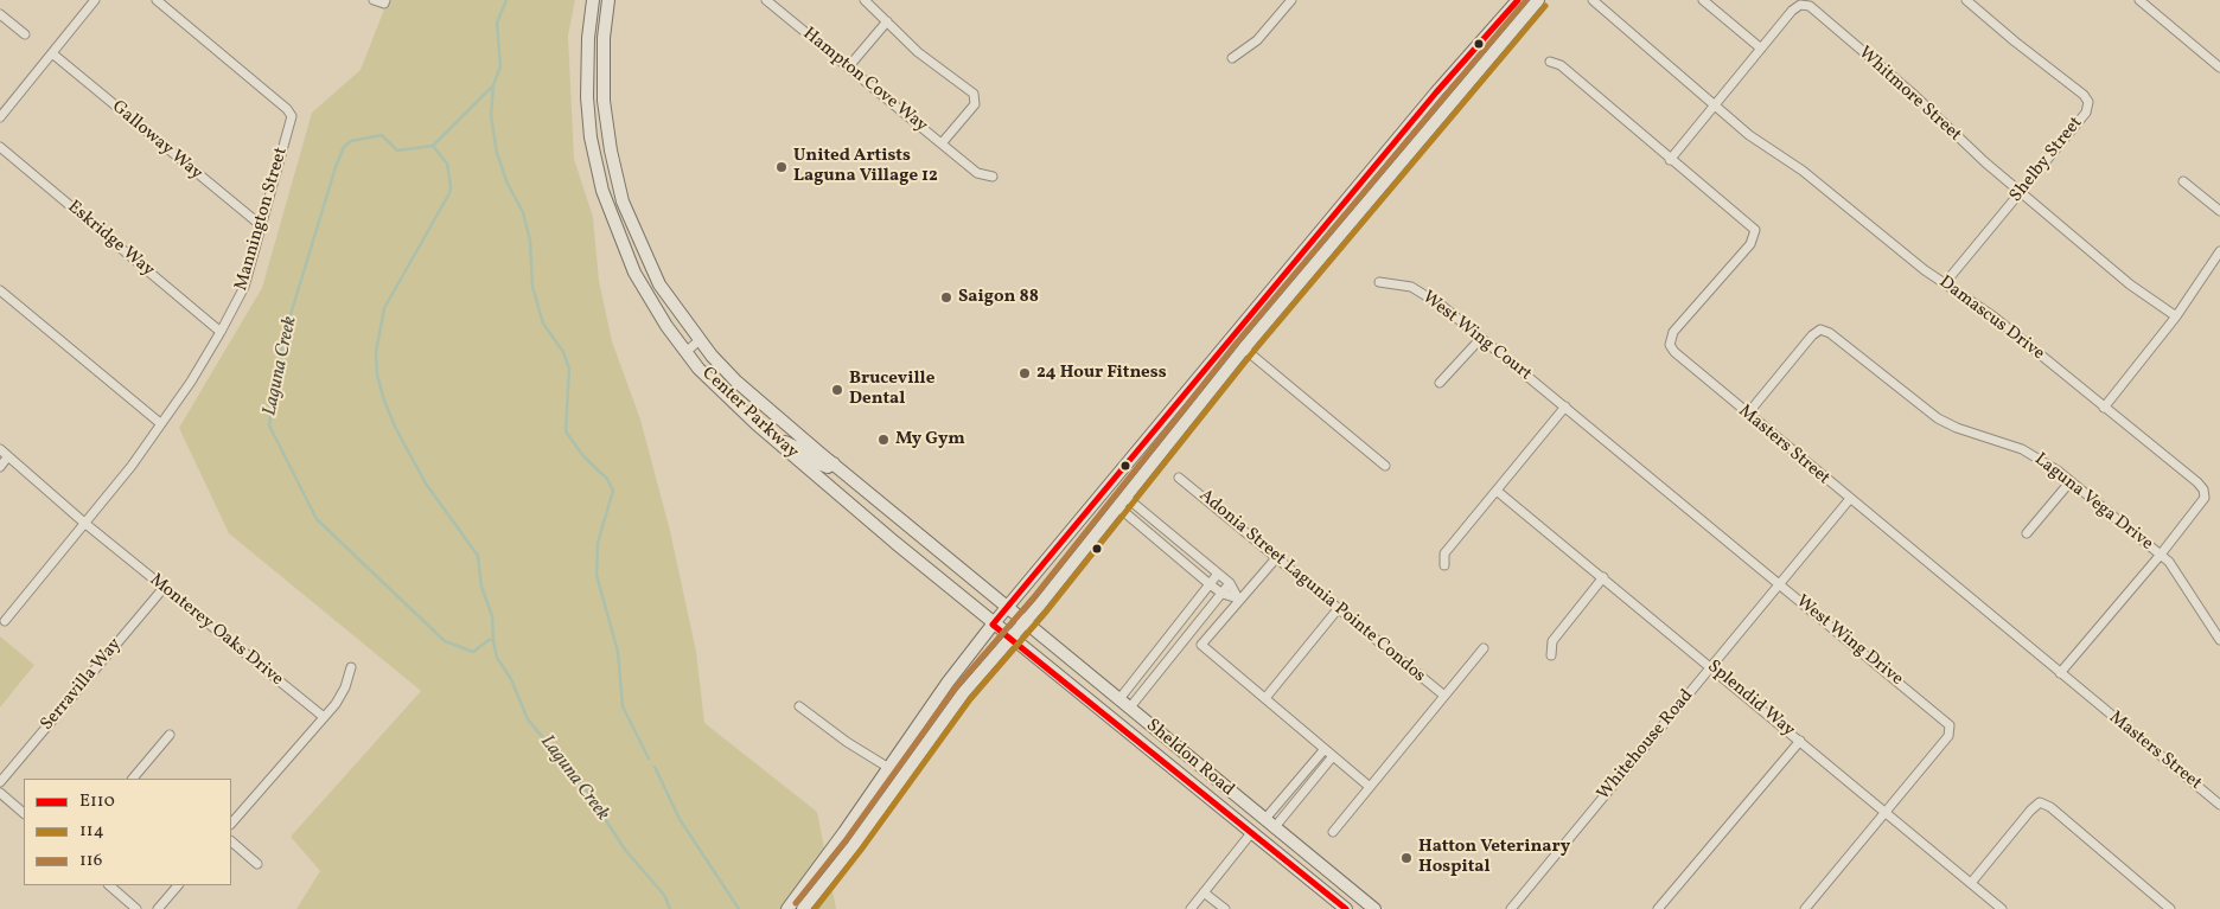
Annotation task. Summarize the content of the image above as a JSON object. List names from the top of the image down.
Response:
{
  "streets": {
    "main road": ["Center Parkway", "Sheldon Road"],
    "street": [
      "Hampton Cove Way",
      "Whitmore Street",
      "Galloway Way",
      "Shelby Street",
      "Mannington Street",
      "Eskridge Way",
      "Damascus Drive",
      "West Wing Court",
      "Masters Street",
      "Laguna Vega Drive",
      "Adonia Street Lagunia Pointe Condos",
      "Monterey Oaks Drive",
      "West Wing Drive",
      "Serravilla Way",
      "Splendid Way",
      "Whitehouse Road"
    ]
  },
  "crossings": [
    ["Whitmore Street", "Shelby Street"],
    ["Whitmore Street", "Damascus Drive"],
    ["Whitmore Street", "Masters Street"],
    ["Galloway Way", "Mannington Street"],
    ["Shelby Street", "Damascus Drive"],
    ["Mannington Street", "Eskridge Way"],
    ["Mannington Street", "Monterey Oaks Drive"],
    ["Damascus Drive", "Masters Street"],
    ["Damascus Drive", "Laguna Vega Drive"],
    ["West Wing Court", "West Wing Drive"],
    ["Center Parkway", "Sheldon Road"],
    ["Masters Street", "Laguna Vega Drive"],
    ["Masters Street", "Whitehouse Road"],
    ["Monterey Oaks Drive", "Serravilla Way"],
    ["West Wing Drive", "Splendid Way"],
    ["West Wing Drive", "Whitehouse Road"],
    ["Splendid Way", "Whitehouse Road"]
  ],
  "water": ["Laguna Creek"],
  "places": [
    "United Artists Laguna Village 12",
    "Saigon 88",
    "24 Hour Fitness",
    "Bruceville Dental",
    "My Gym",
    "Hatton Veterinary Hospital"
  ],
  "lines": ["transit line E110", "transit line 116", "transit line 114"],
  "legend": ["E110", "114", "116"]
}
